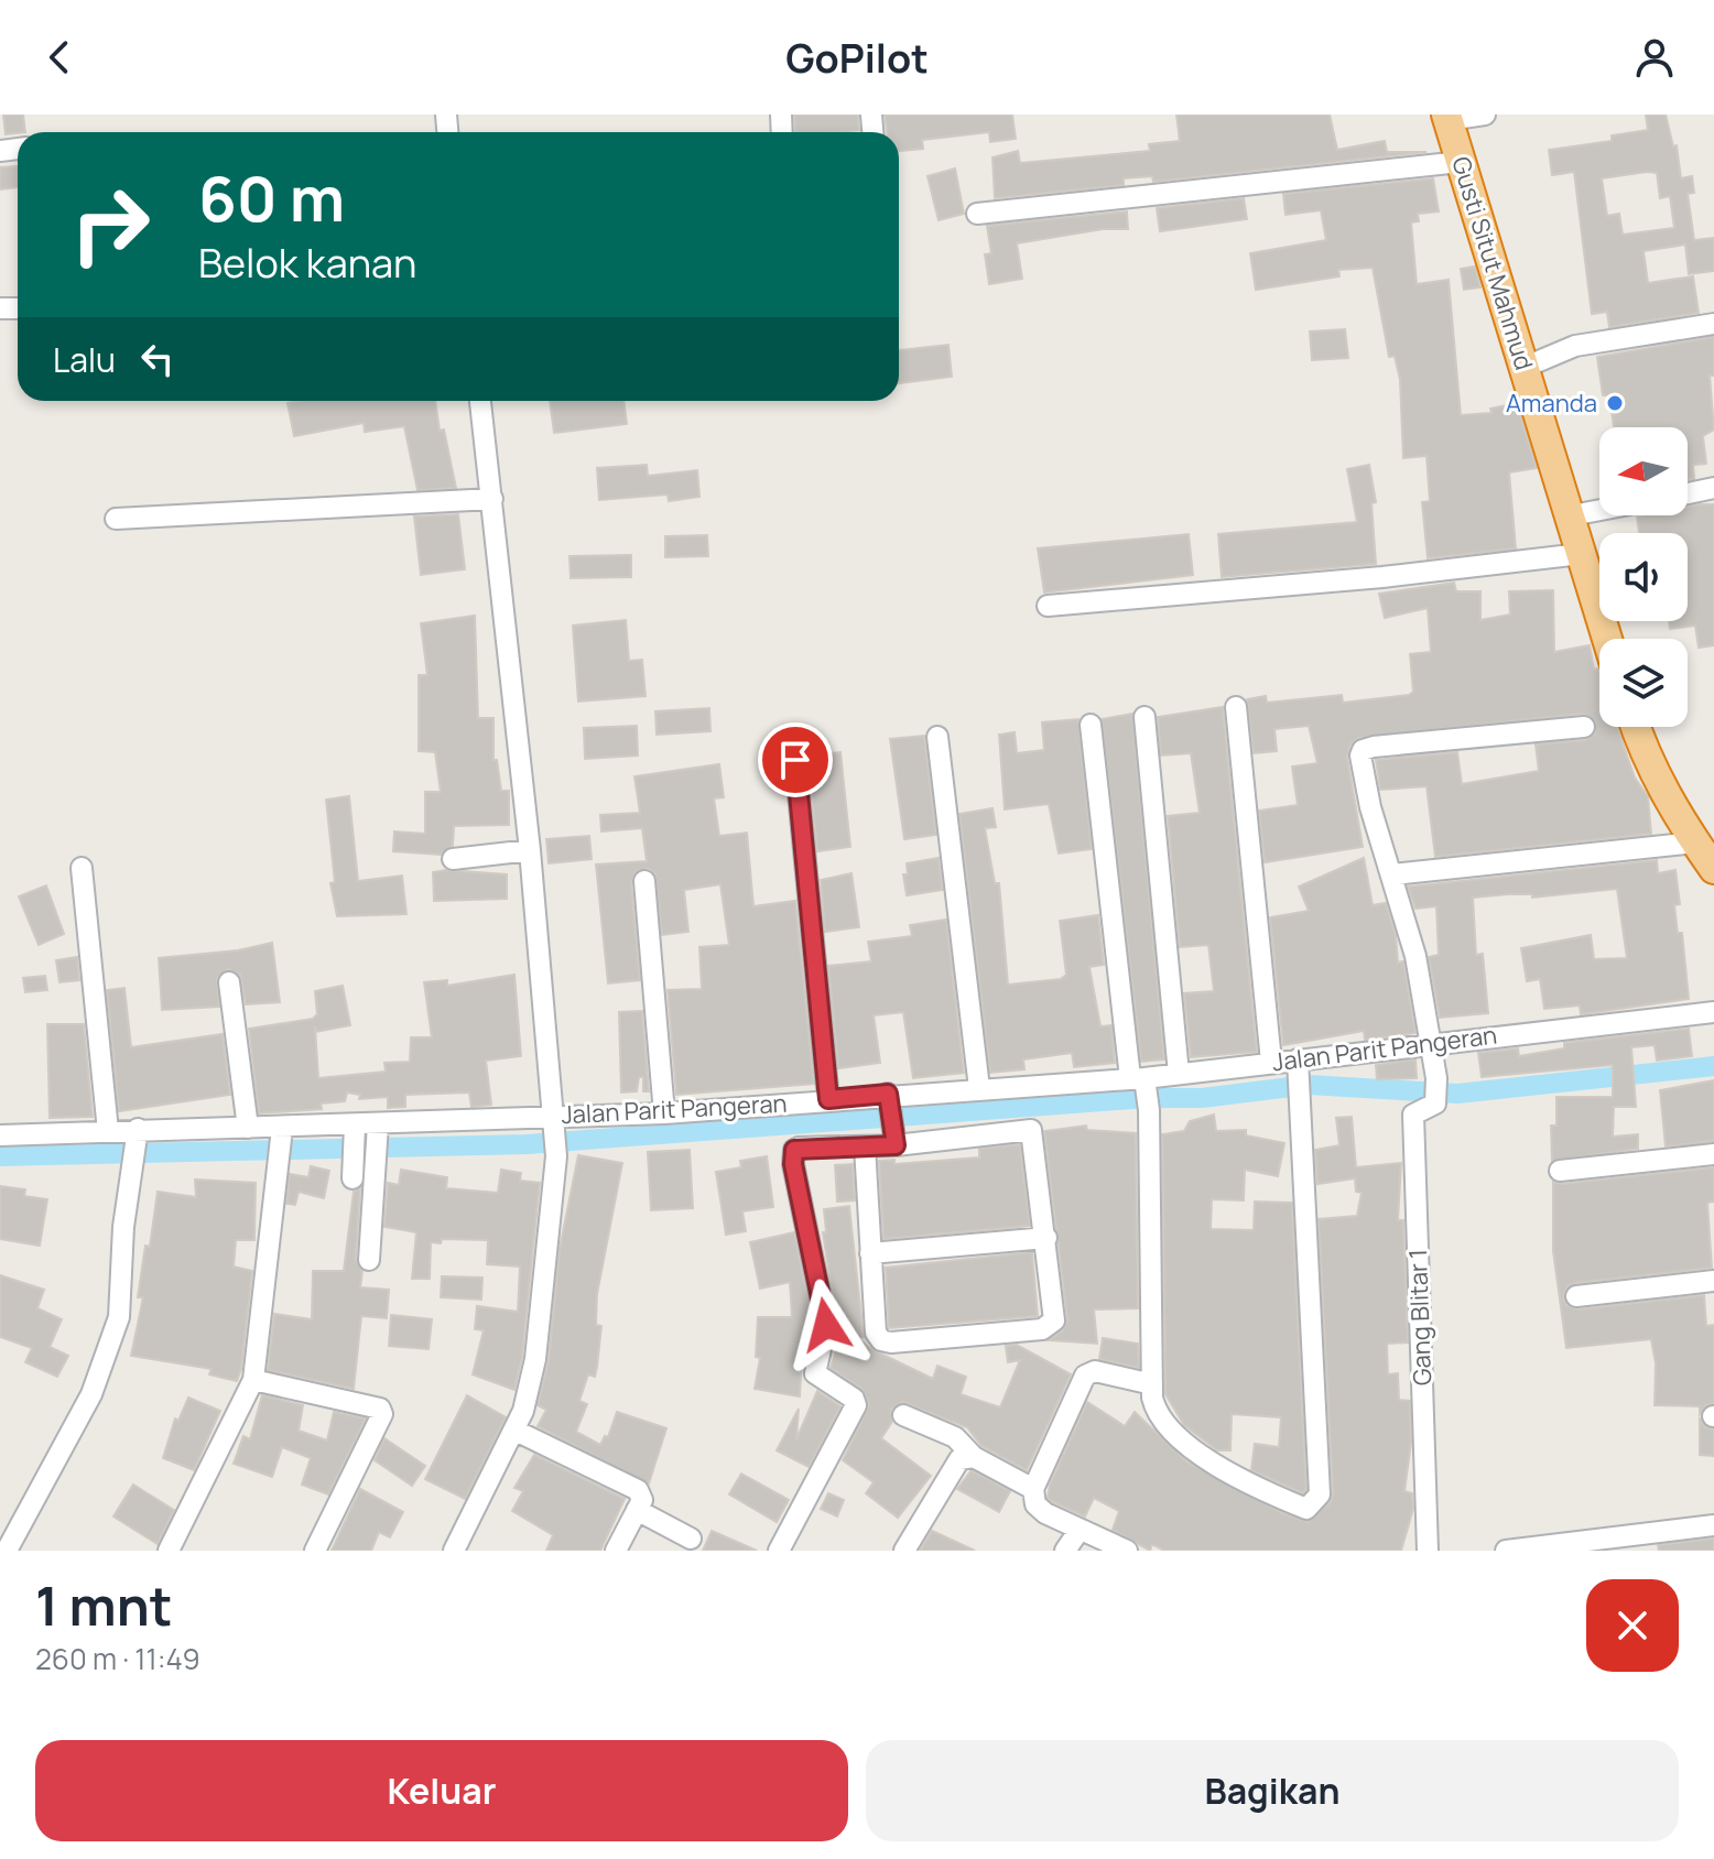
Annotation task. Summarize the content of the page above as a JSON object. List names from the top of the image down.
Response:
{
  "streets": {
    "highway": ["Gusti Situt Mahmud"],
    "street": ["Jalan Parit Pangeran", "Gang Blitar 1"]
  },
  "crossings": [
    ["Jalan Parit Pangeran", "Gang Blitar 1"]
  ],
  "places": ["Amanda"],
  "north": "left",
  "page": {
    "header": "GoPilot",
    "turn": ["60 m", "Belok kanan"],
    "then": "Lalu",
    "heading": ["1 mnt", "260 m · 11:49"],
    "buttons": ["Keluar", "Bagikan"]
  }
}
